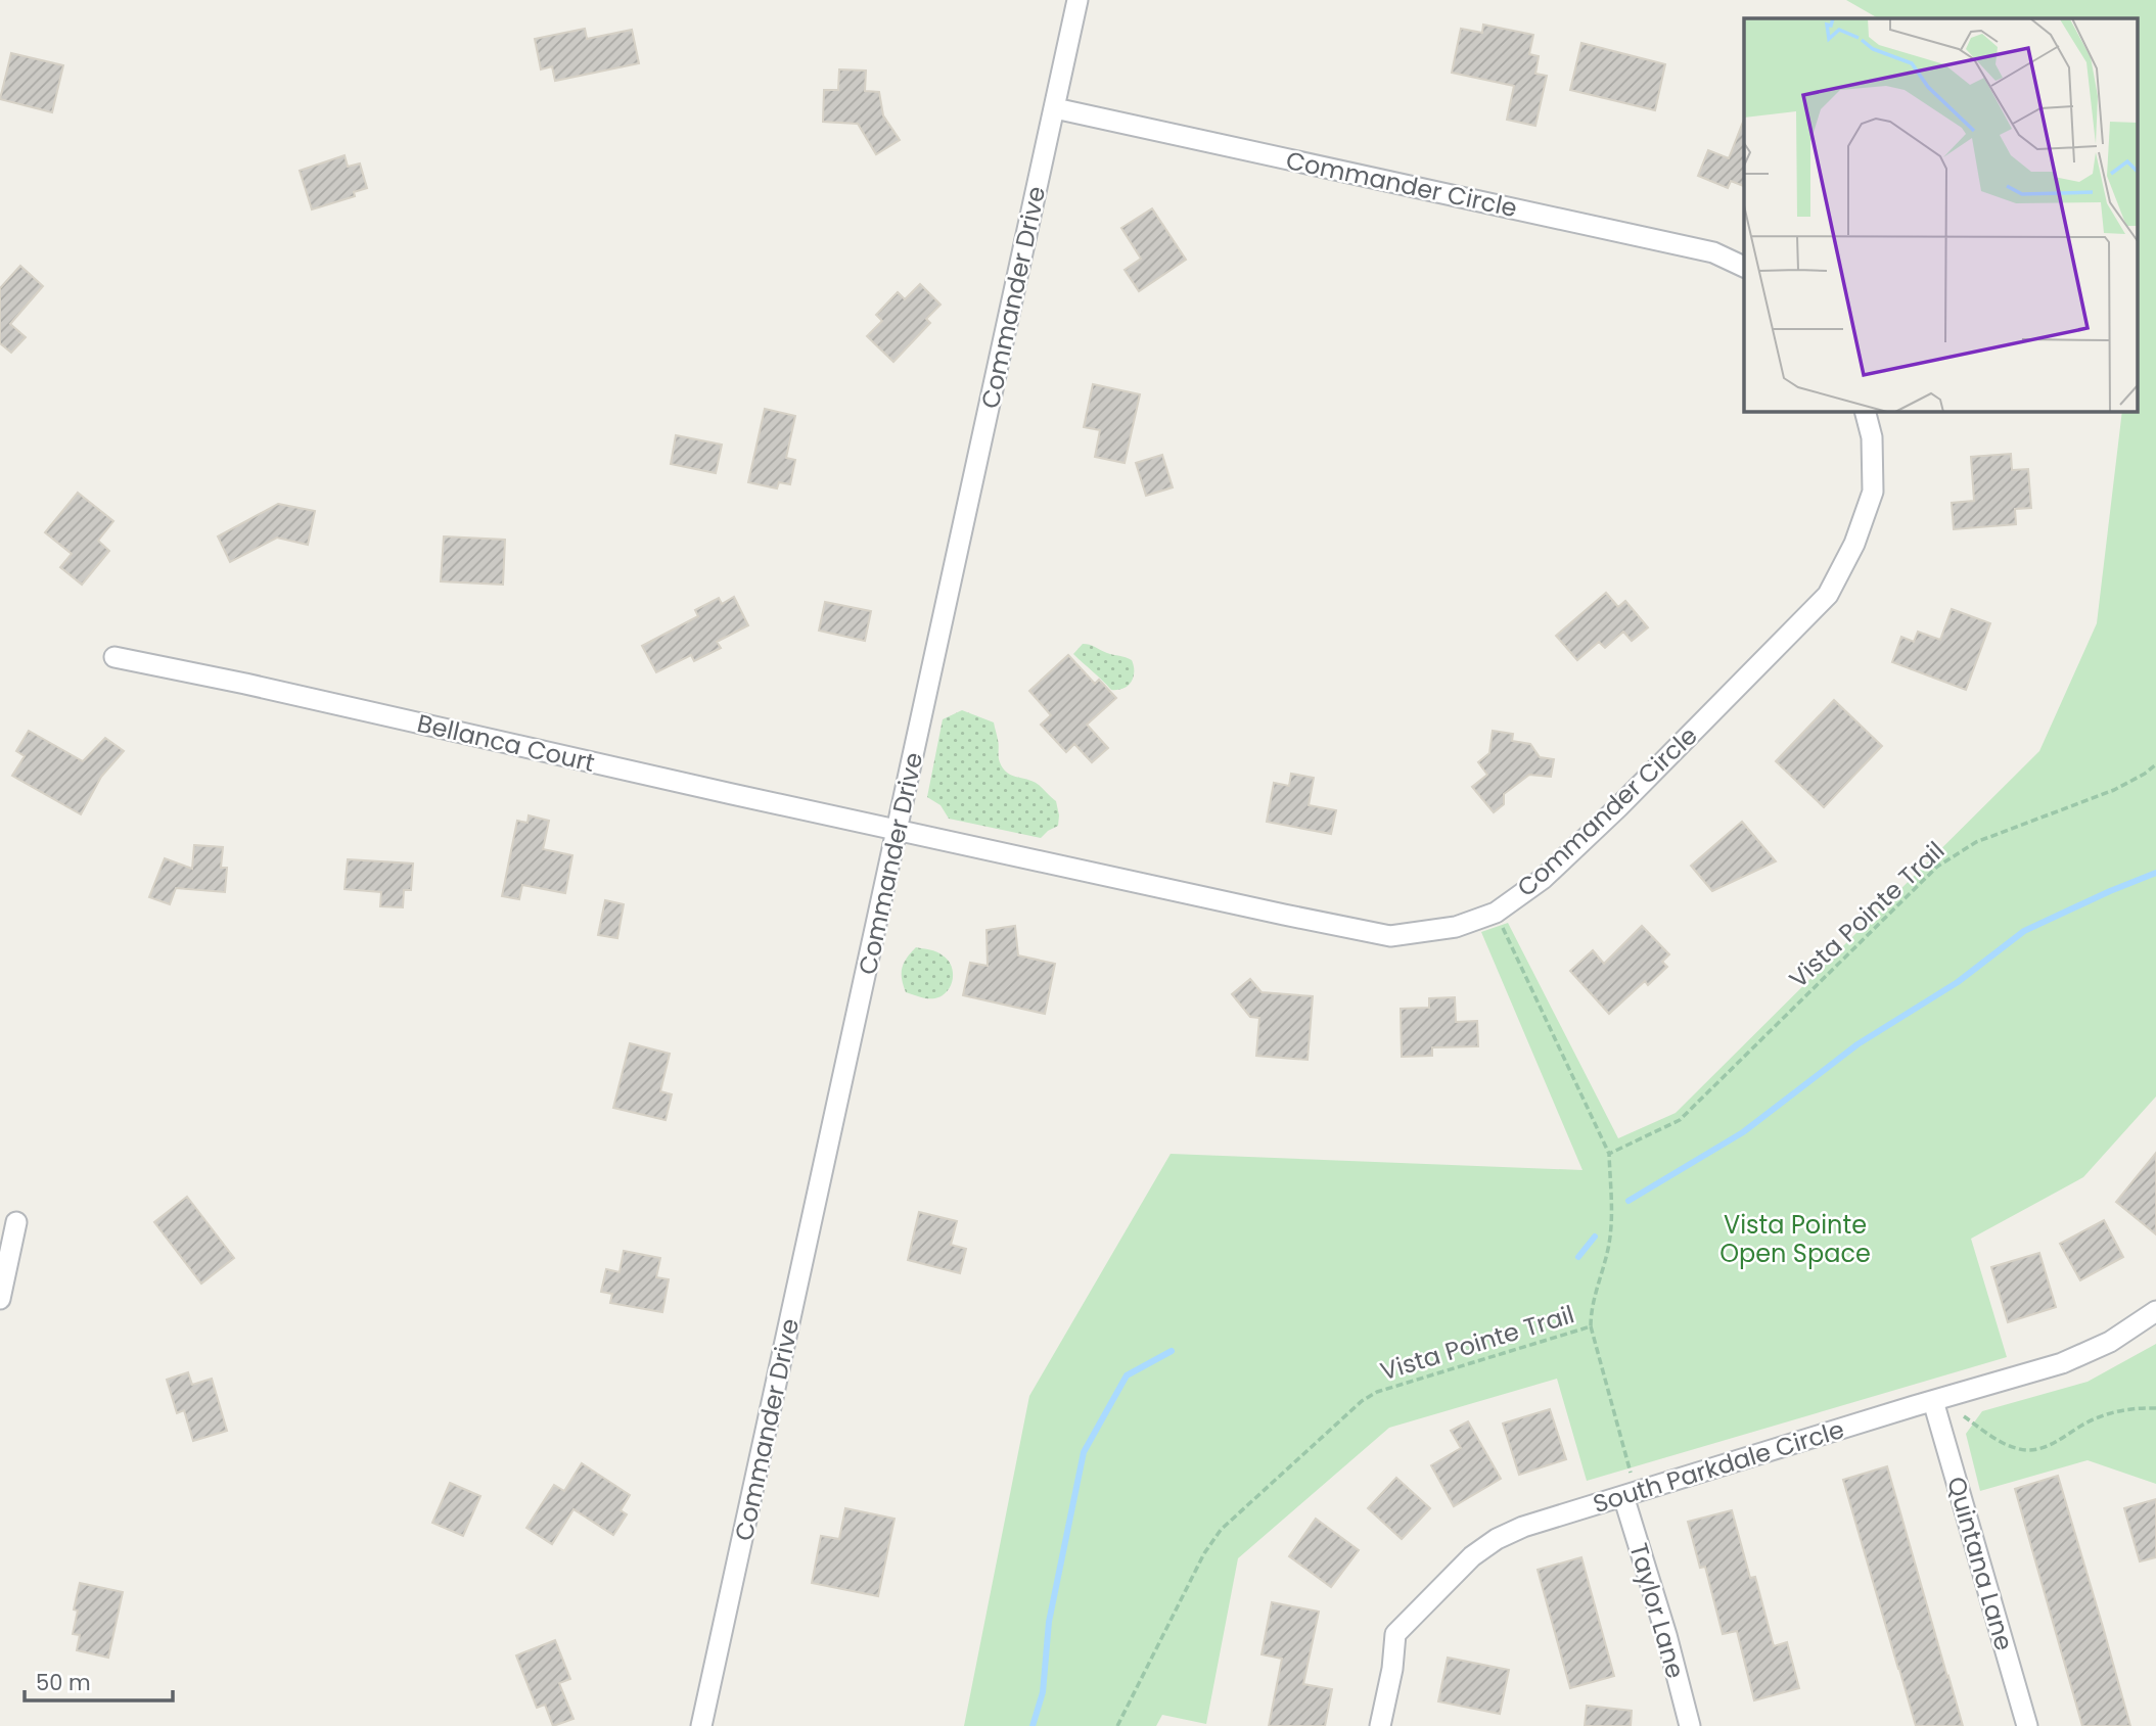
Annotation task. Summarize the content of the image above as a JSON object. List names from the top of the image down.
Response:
{
  "streets": {
    "street": [
      "Commander Circle",
      "Commander Drive",
      "Bellanca Court",
      "South Parkdale Circle",
      "Quintana Lane",
      "Taylor Lane"
    ],
    "path": ["Vista Pointe Trail"]
  },
  "crossings": [
    ["Commander Circle", "Commander Drive"],
    ["Commander Circle", "Bellanca Court"],
    ["Commander Drive", "Bellanca Court"],
    ["South Parkdale Circle", "Quintana Lane"],
    ["South Parkdale Circle", "Taylor Lane"]
  ],
  "parks": ["Vista Pointe Open Space"],
  "scale_bar": "50 m"
}
